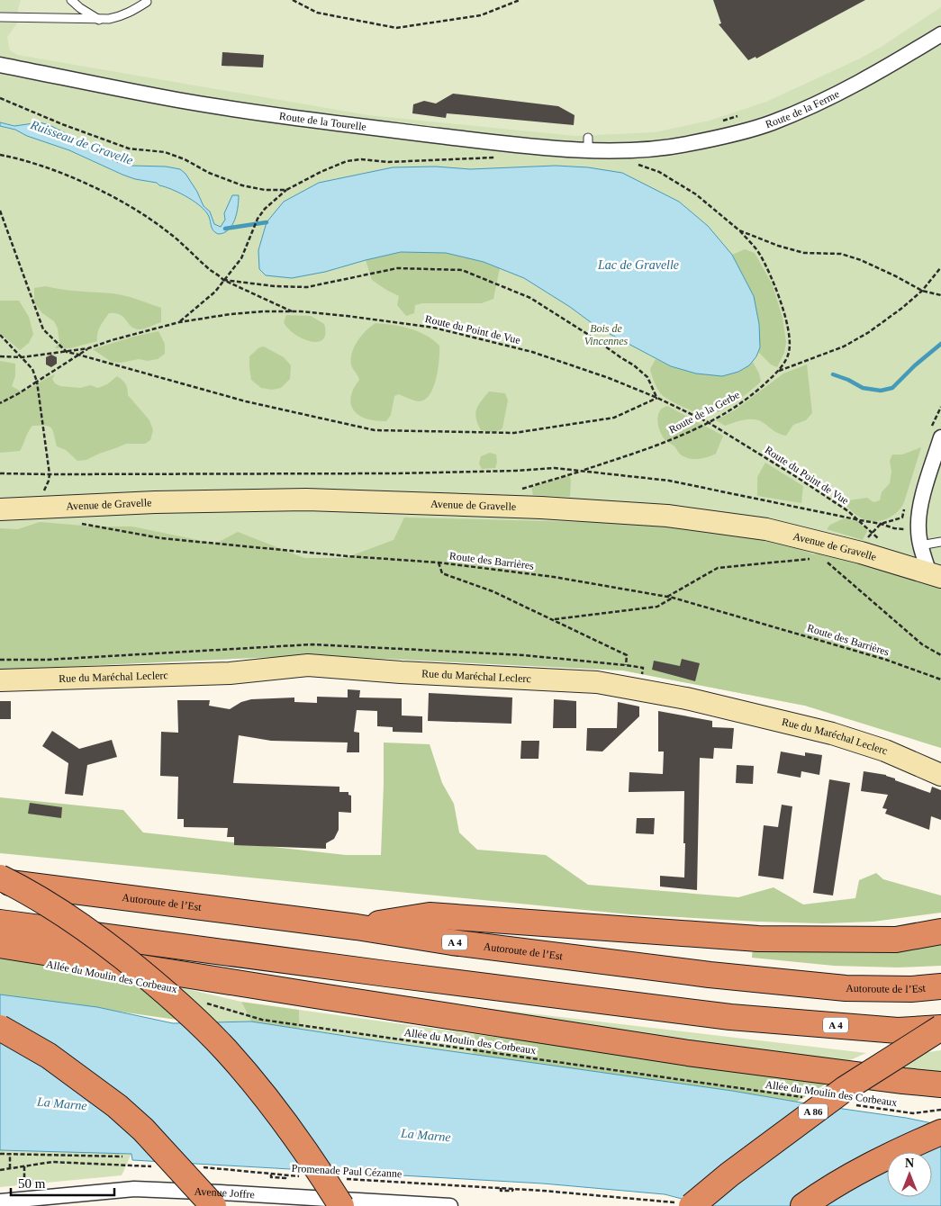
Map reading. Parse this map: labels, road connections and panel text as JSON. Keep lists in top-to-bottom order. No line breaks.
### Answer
{"streets":{"highway":["Autoroute de l’Est","A 4","A 86"],"street":["Route de la Ferme","Route de la Tourelle","Avenue de Gravelle","Rue du Maréchal Leclerc","Avenue Joffre"],"path":["Route du Point de Vue","Route de la Gerbe","Route des Barrières","Allée du Moulin des Corbeaux","Promenade Paul Cézanne"]},"crossings":[["Route de la Ferme","Route de la Tourelle"],["Route du Point de Vue","Route de la Gerbe"],["A 4","A 86"],["A 86","Promenade Paul Cézanne"]],"water":["Ruisseau de Gravelle","Lac de Gravelle","La Marne"],"parks":["Bois de Vincennes"],"scale_bar":"50 m","north":"top"}
